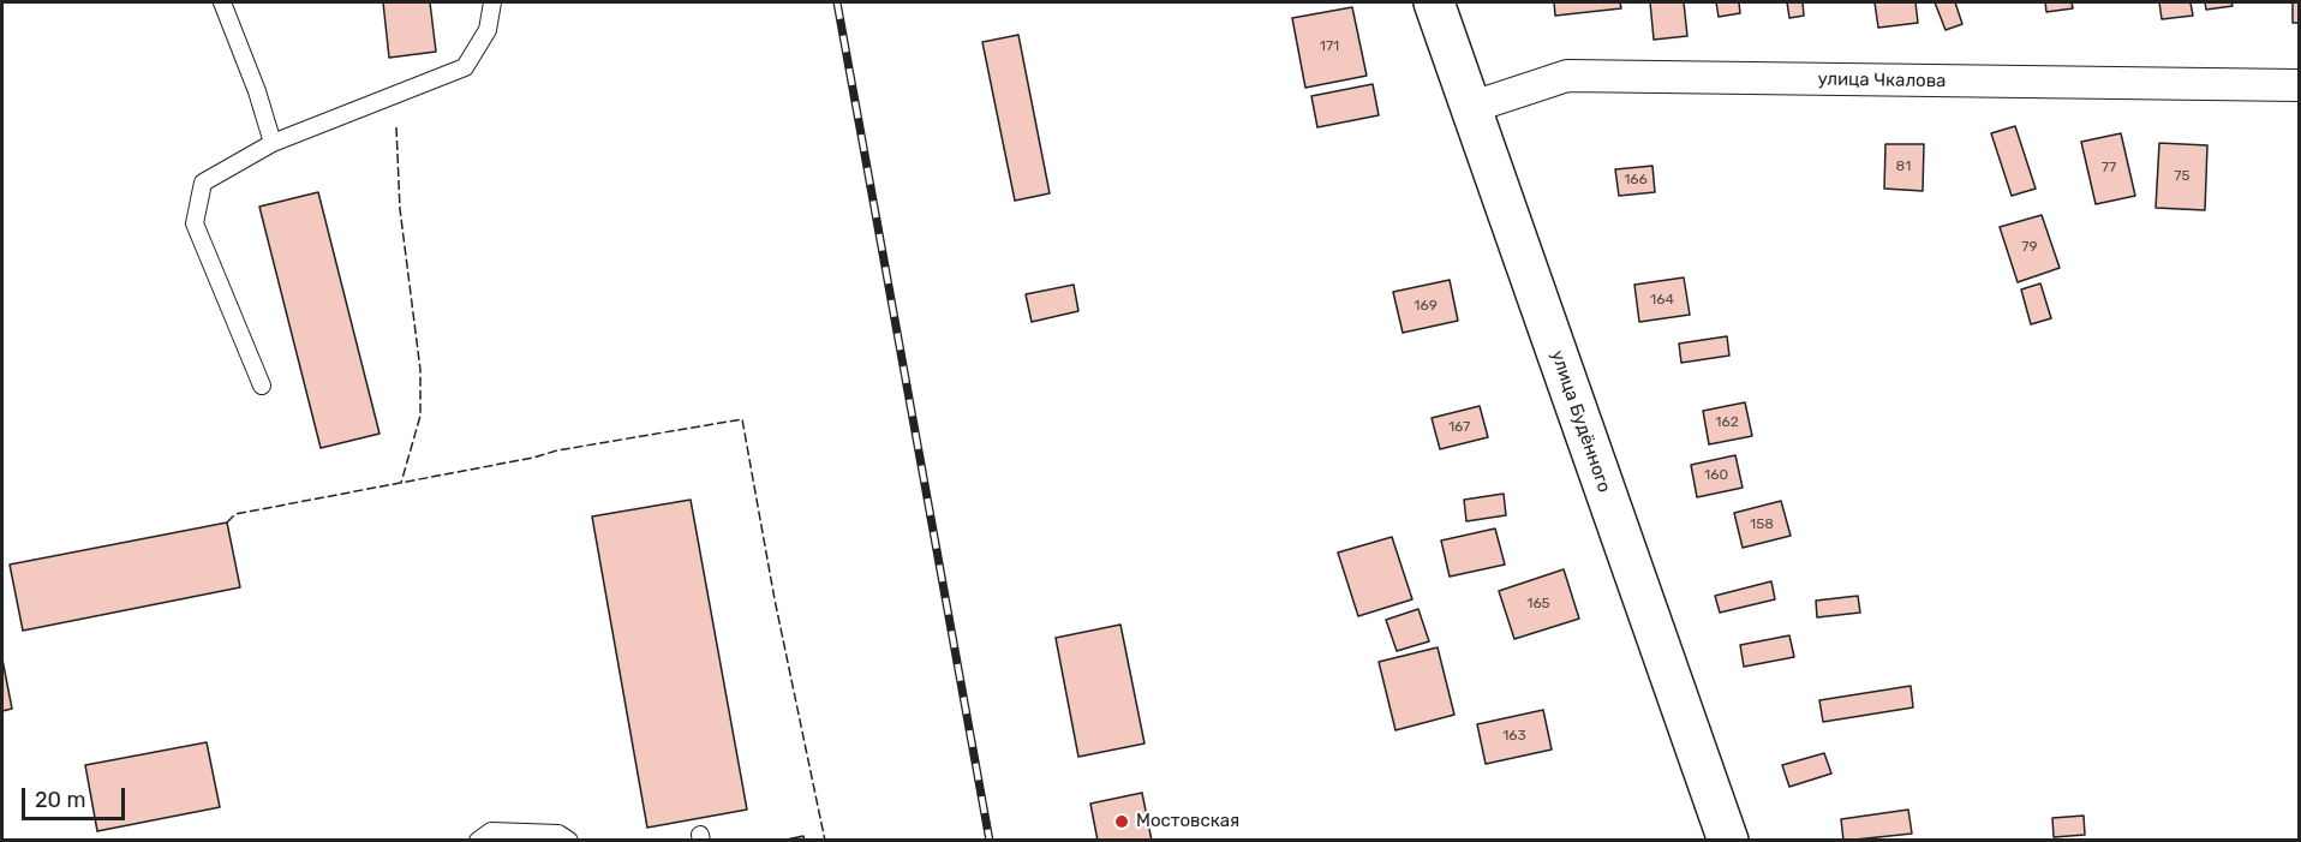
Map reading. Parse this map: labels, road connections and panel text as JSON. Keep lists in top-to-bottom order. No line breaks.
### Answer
{"streets":{"street":["улица Чкалова","улица Будённого"]},"crossings":[["улица Чкалова","улица Будённого"]],"places":["Мостовская"],"house_numbers":["171","81","77","75","166","79","164","169","162","167","160","158","165","163"],"scale_bar":"20 m"}
